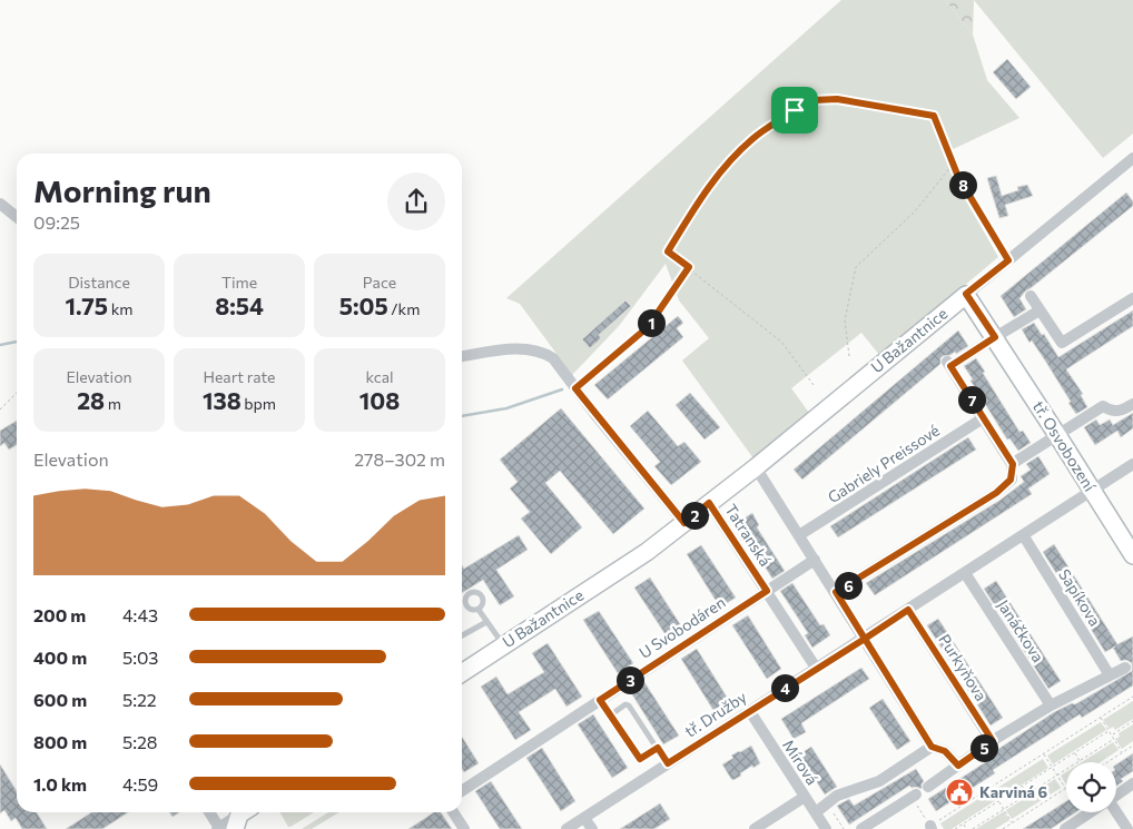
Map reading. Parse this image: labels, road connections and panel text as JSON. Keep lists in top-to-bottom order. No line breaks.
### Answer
{"streets":{"street":["U Bažantnice","tř. Osvobození","Gabriely Preissové","Tatranská","Sapíkova","U Svobodáren","Janáčkova","Purkyňova","tř. Družby","Mírová"]},"crossings":[["U Bažantnice","tř. Osvobození"],["U Bažantnice","Tatranská"],["tř. Osvobození","tř. Družby"],["Tatranská","U Svobodáren"],["Tatranská","tř. Družby"],["Sapíkova","tř. Družby"],["Janáčkova","tř. Družby"],["Purkyňova","tř. Družby"],["tř. Družby","Mírová"]],"places":{"public building":["Karviná 6"]},"page":{"heading":["Morning run","09:25"],"pins":["8","1","7","2","6","3","4","5"],"stats":[["Distance","1.75 km"],["Time","8:54"],["Pace","5:05 /km"],["Elevation","28 m"],["Heart rate","138 bpm"],["kcal","108"]],"chart":["Elevation","278–302 m"],"list":[{"name":"200 m","note":"4:43"},{"name":"400 m","note":"5:03"},{"name":"600 m","note":"5:22"},{"name":"800 m","note":"5:28"},{"name":"1.0 km","note":"4:59"}]}}
